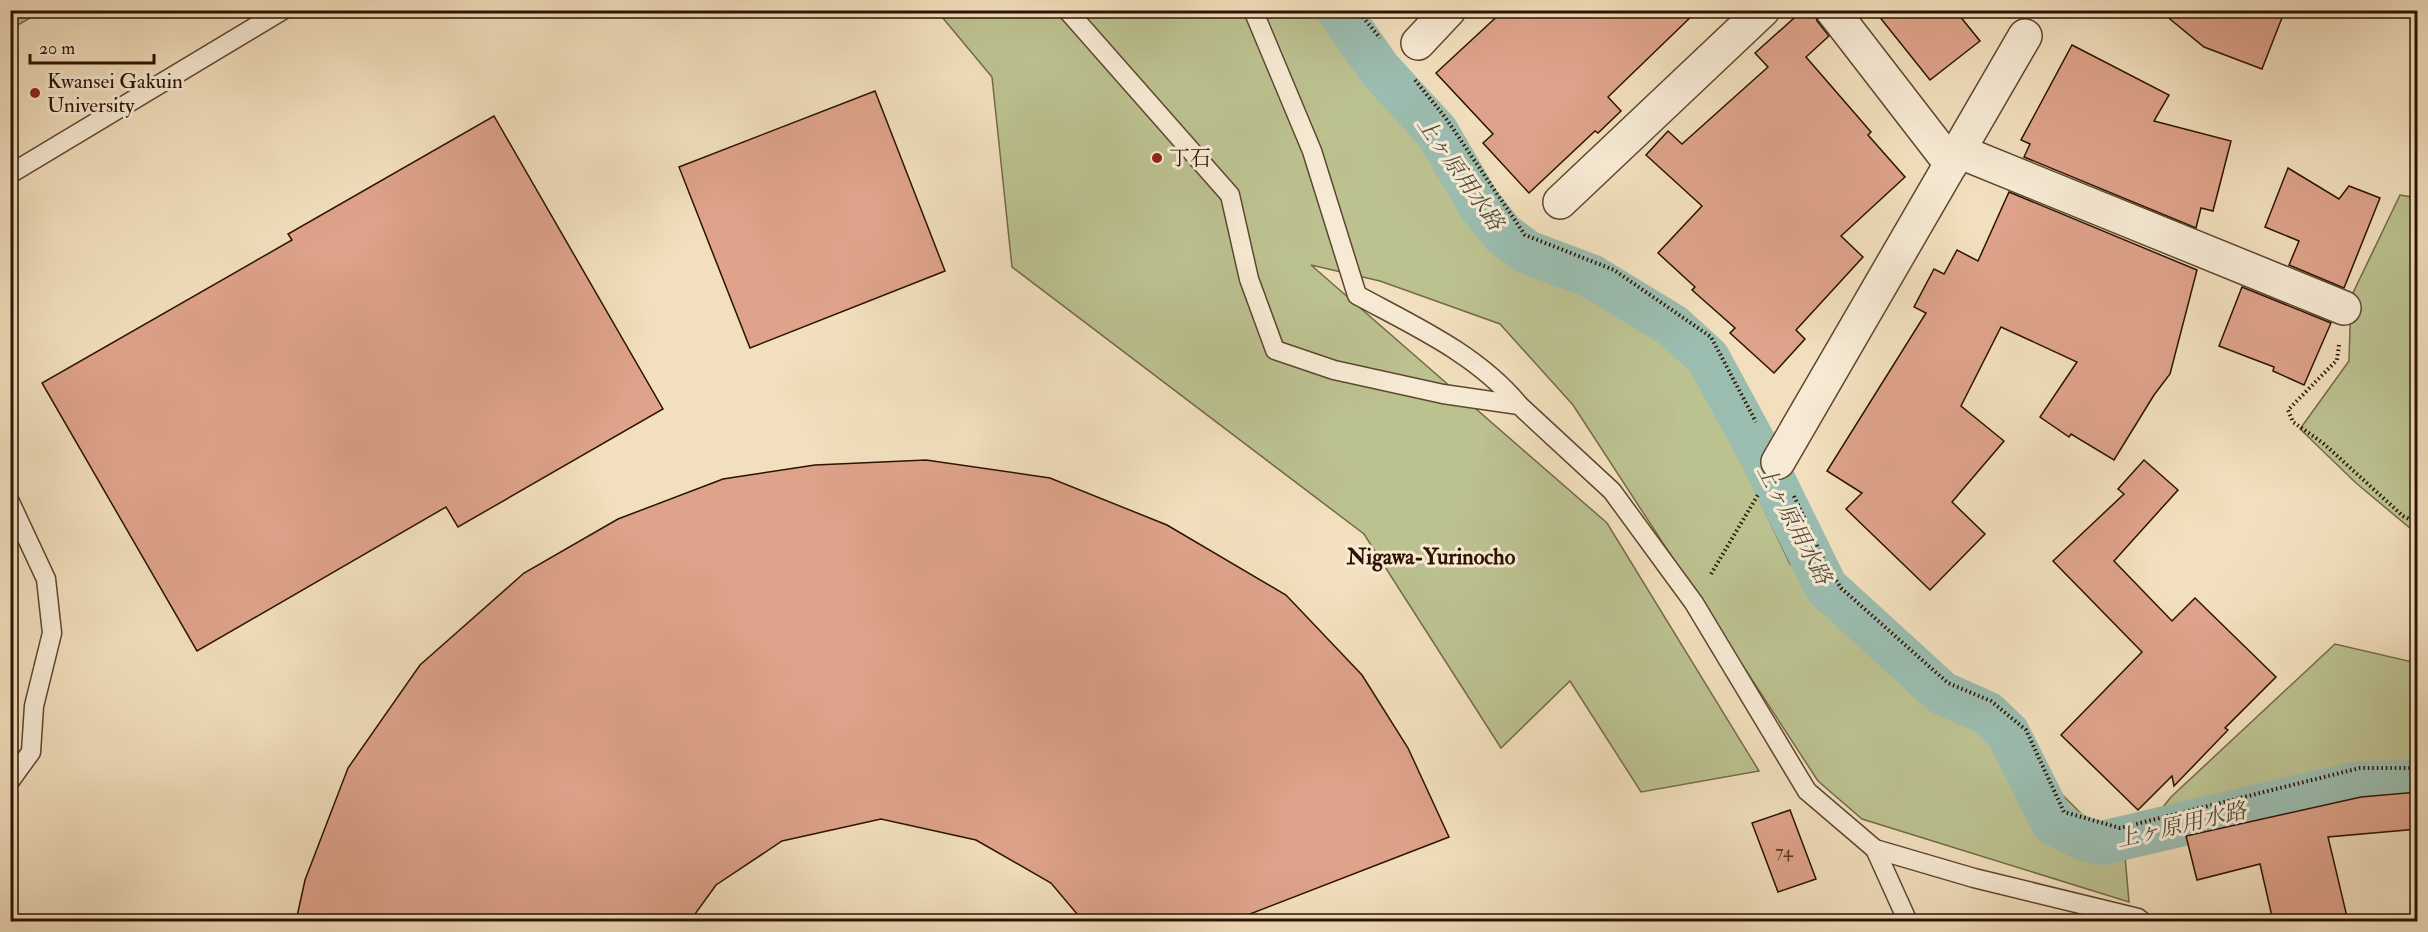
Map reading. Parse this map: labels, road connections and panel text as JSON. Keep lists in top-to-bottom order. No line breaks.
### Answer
{"districts":["Nigawa-Yurinocho"],"water":["上ヶ原用水路"],"places":["Kwansei Gakuin University","丁石"],"house_numbers":["74"],"scale_bar":"20 m"}
